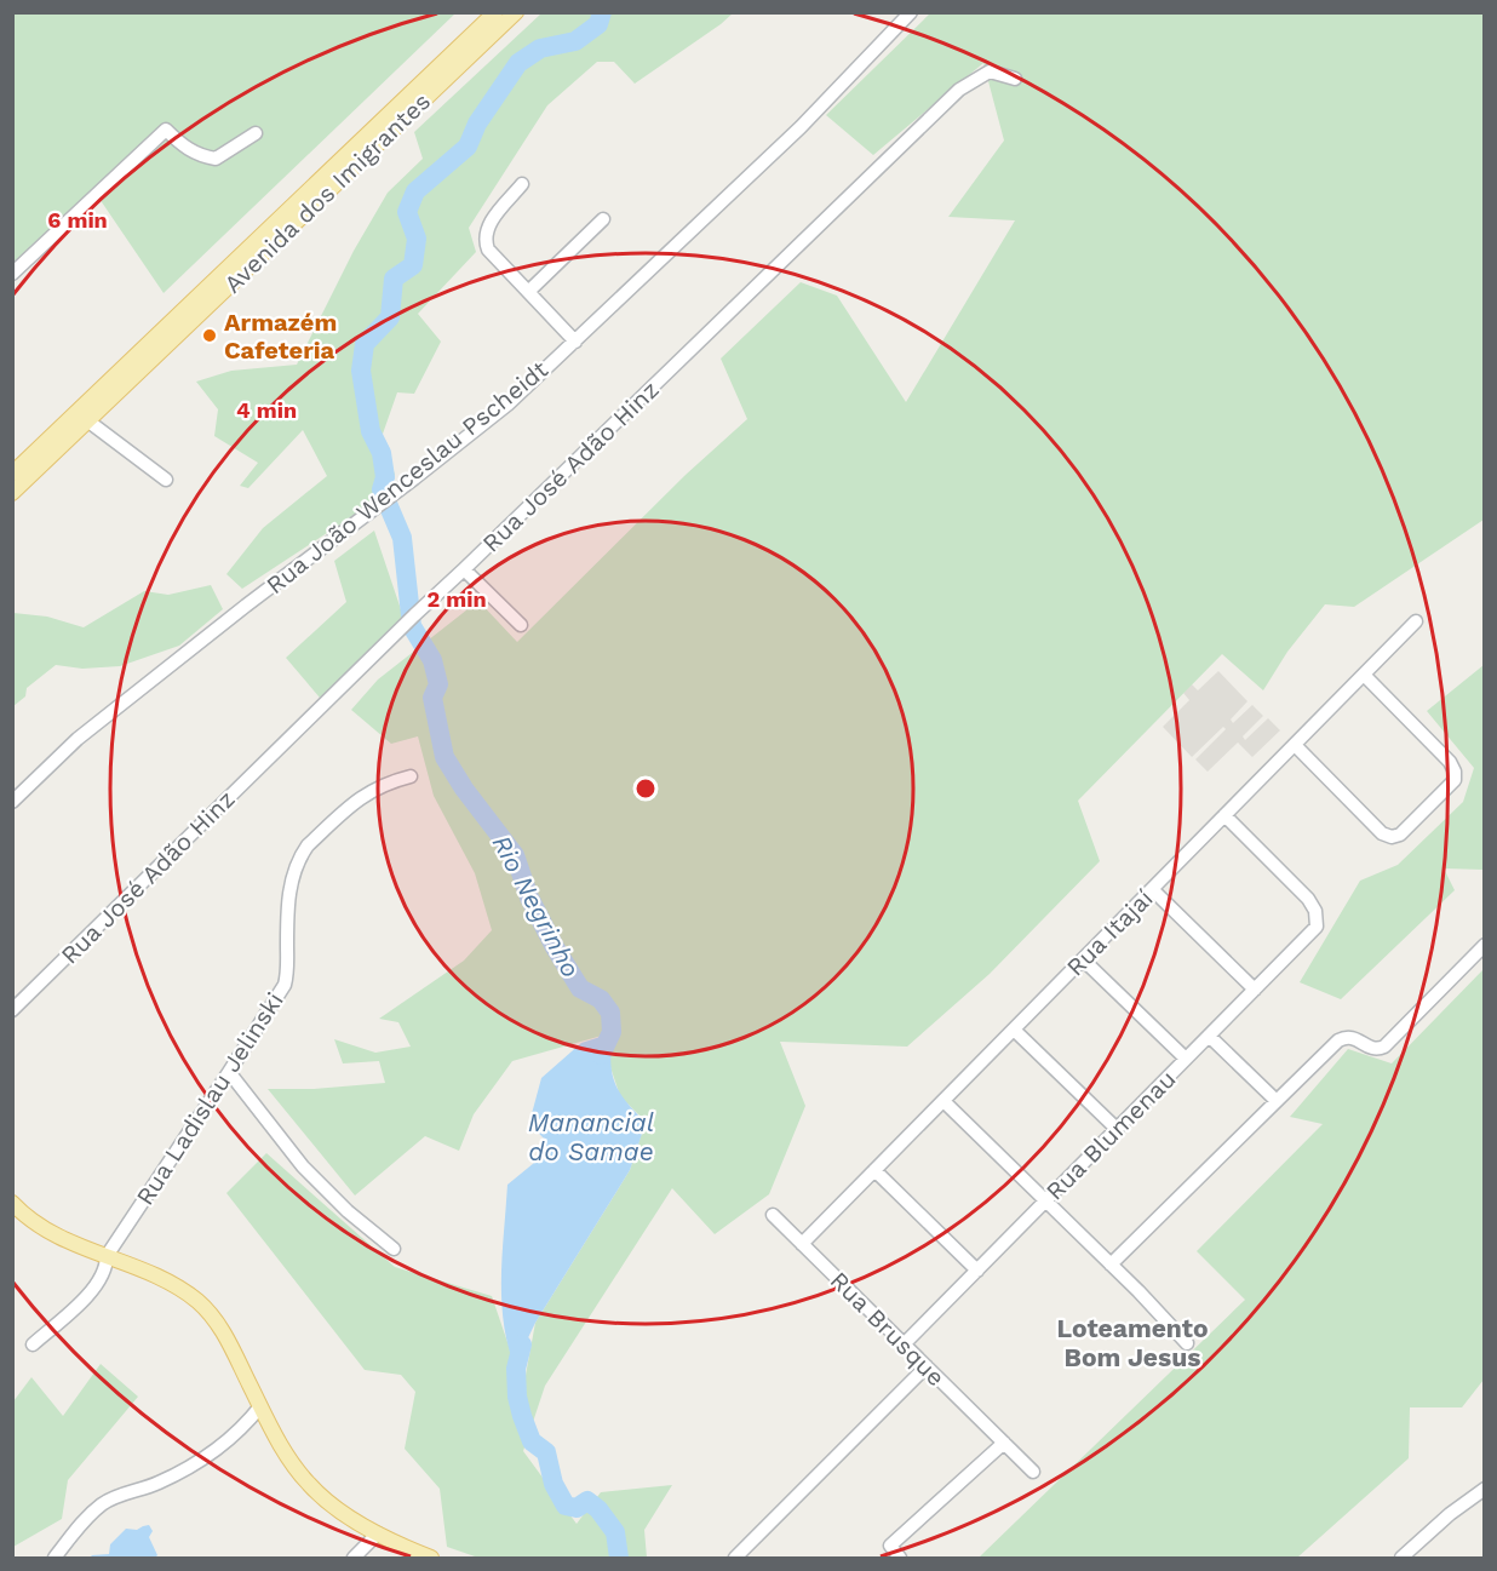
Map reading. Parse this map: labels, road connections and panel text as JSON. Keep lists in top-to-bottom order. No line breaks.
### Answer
{"streets":{"main road":["Avenida dos Imigrantes"],"street":["Rua José Adão Hinz","Rua João Wenceslau Pscheidt","Rua Itajaí","Rua Ladislau Jelinski","Rua Blumenau","Rua Brusque"]},"crossings":[["Rua Itajaí","Rua Blumenau"],["Rua Itajaí","Rua Brusque"],["Rua Blumenau","Rua Brusque"]],"districts":["Loteamento Bom Jesus"],"water":["Rio Negrinho","Manancial do Samae"],"places":["Armazém Cafeteria"],"rings":["6 min","4 min","2 min"]}
